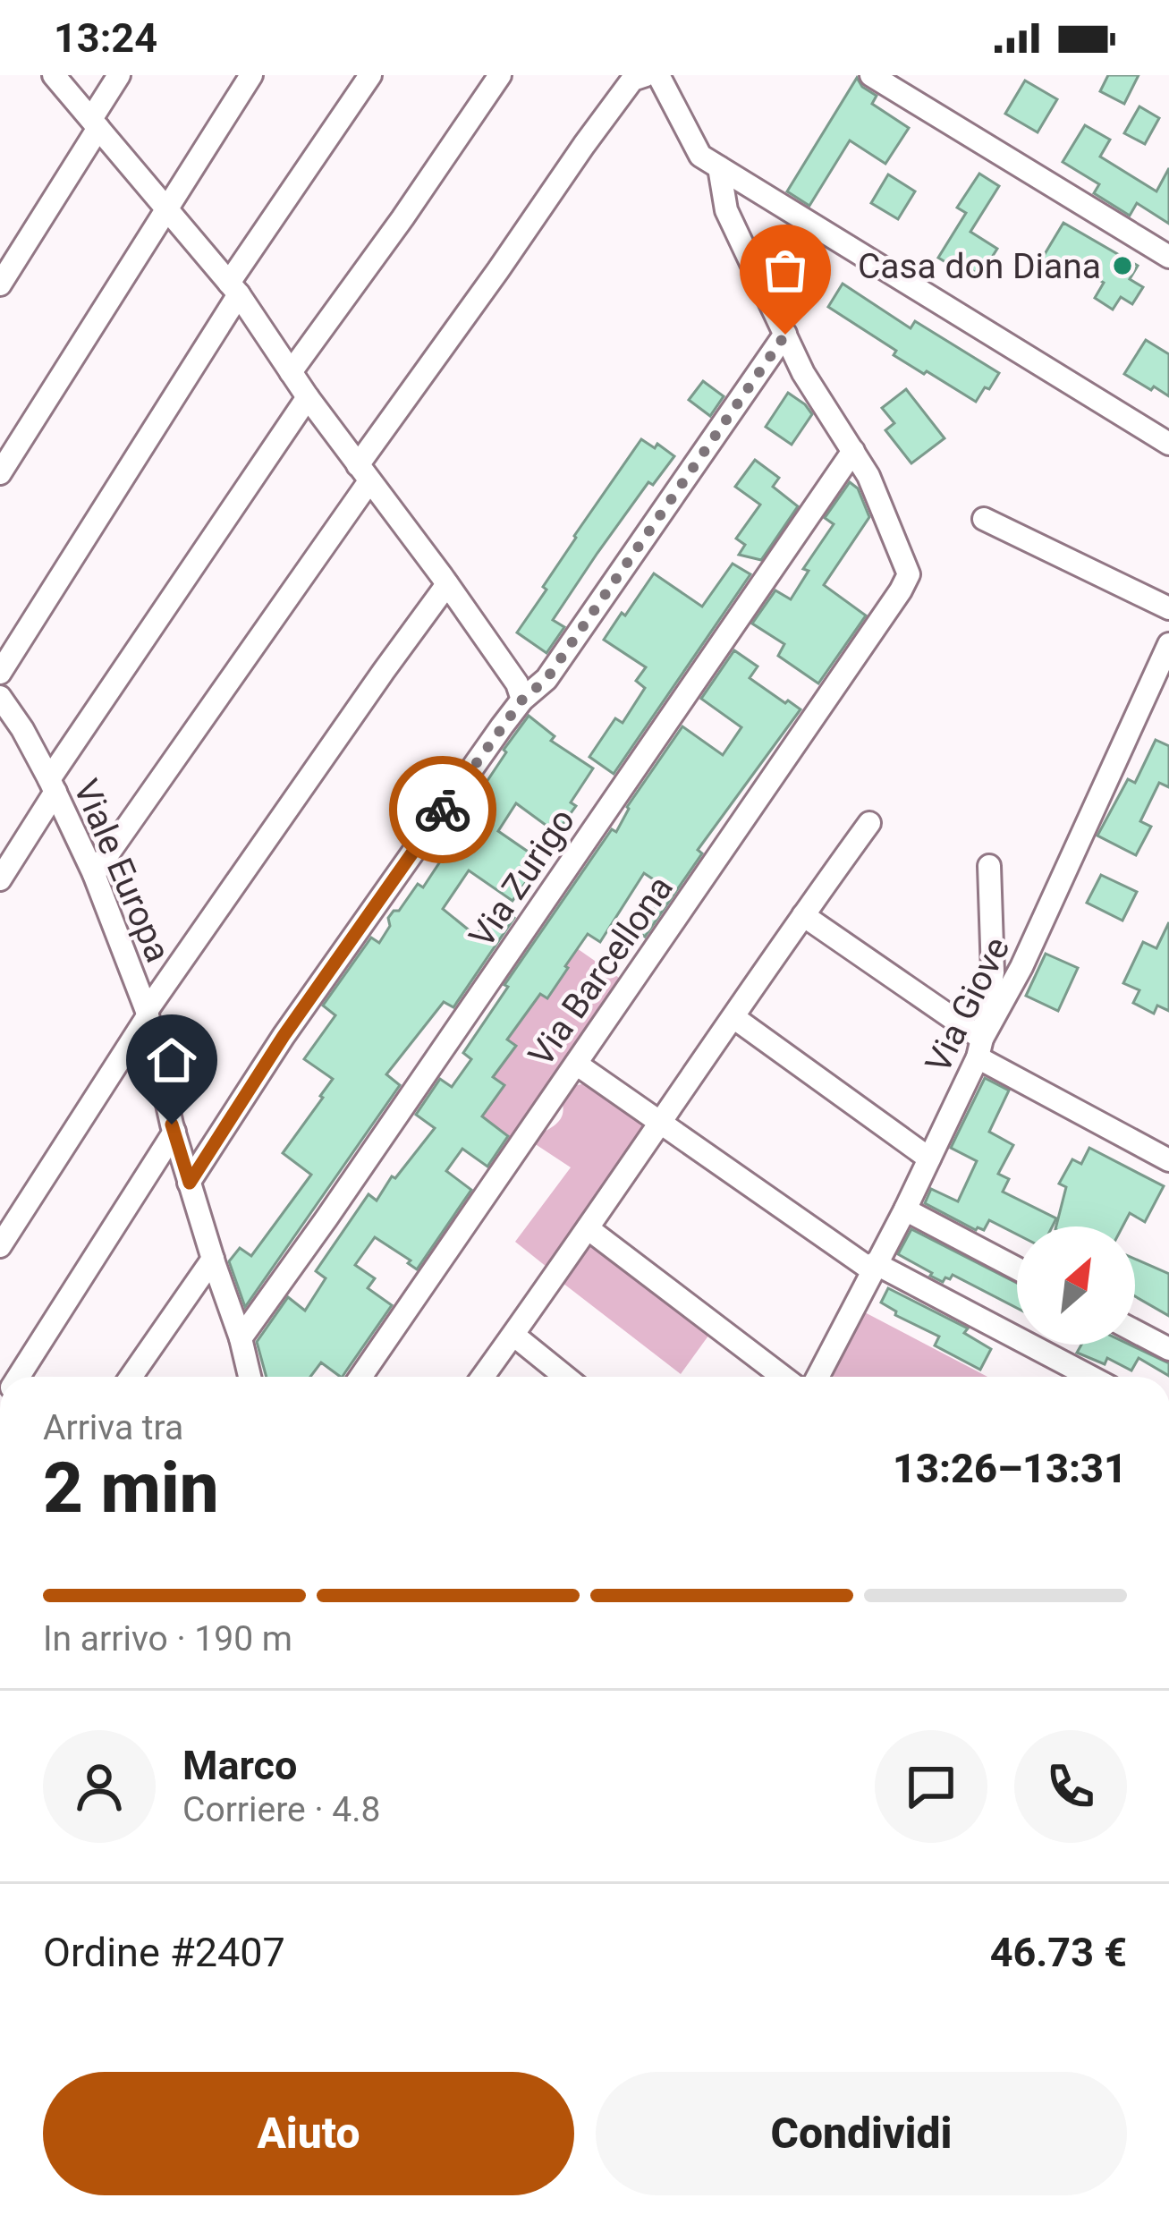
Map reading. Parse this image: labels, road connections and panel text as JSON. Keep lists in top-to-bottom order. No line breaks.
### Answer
{"streets":{"street":["Viale Europa","Via Zurigo","Via Barcellona","Via Giove"]},"crossings":[["Viale Europa","Via Zurigo"],["Via Zurigo","Via Barcellona"]],"places":["Casa don Diana"],"north":"top right","page":{"status":"13:24","heading":["2 min","Arriva tra","13:26–13:31"],"panel":["Marco","Corriere · 4.8","Ordine #2407","46.73 €"],"bar":"In arrivo · 190 m","buttons":["Aiuto","Condividi"]}}
